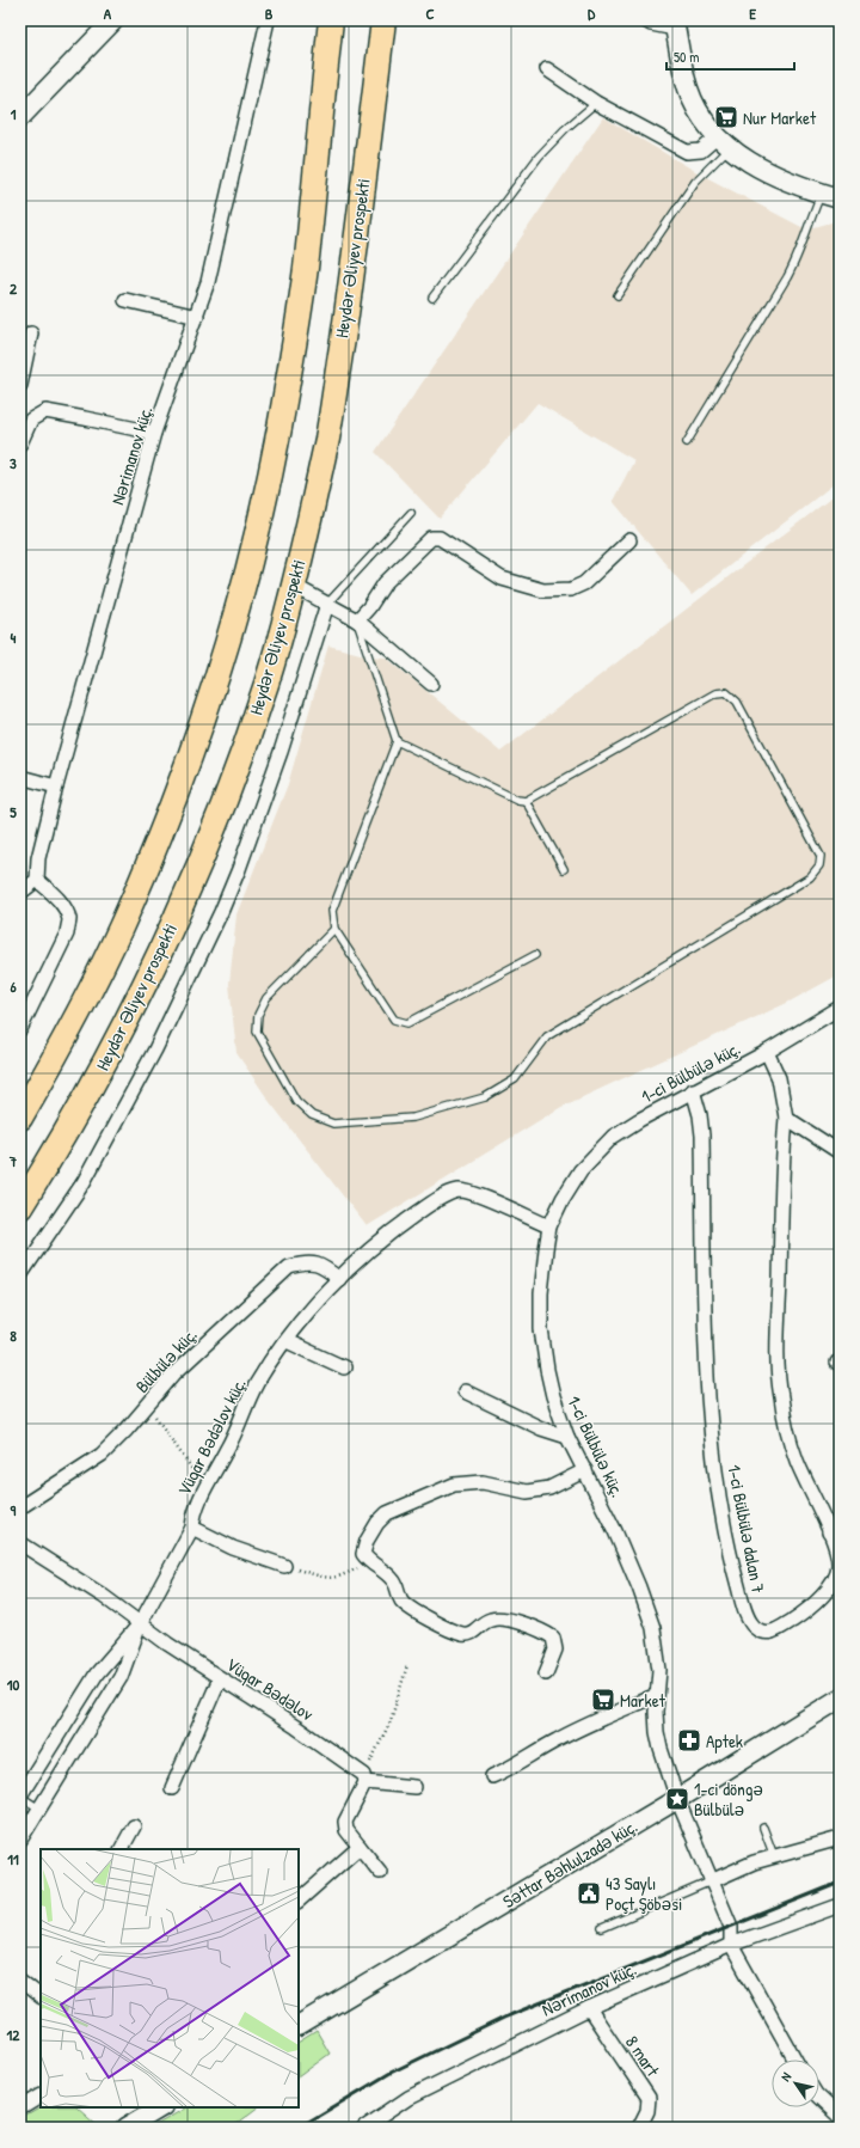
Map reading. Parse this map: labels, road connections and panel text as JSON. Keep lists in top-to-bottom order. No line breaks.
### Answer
{"streets":{"highway":["Heydər Əliyev prospekti"],"main road":["Səttar Bəhlulzadə küç."],"street":["Nərimanov küç.","1-ci Bülbülə küç.","Bülbülə küç.","Vüqar Bədəlov küç.","1-ci Bülbülə dalan 7","Vüqar Bədəlov","8 mart"]},"crossings":[["Nərimanov küç.","1-ci Bülbülə küç."],["Nərimanov küç.","8 mart"],["1-ci Bülbülə küç.","Vüqar Bədəlov küç."],["1-ci Bülbülə küç.","1-ci Bülbülə dalan 7"],["1-ci Bülbülə küç.","Səttar Bəhlulzadə küç."],["Bülbülə küç.","Vüqar Bədəlov küç."],["Vüqar Bədəlov küç.","Vüqar Bədəlov"]],"places":{"supermarket":["Nur Market","Market"],"pharmacy":["Aptek"],"place":["1-ci döngə Bülbülə"],"public building":["43 Saylı Poçt Şöbəsi"]},"scale_bar":"50 m","north":"top left","grid":{"columns":["A","B","C","D","E"],"rows":["1","2","3","4","5","6","7","8","9","10","11","12"]}}
